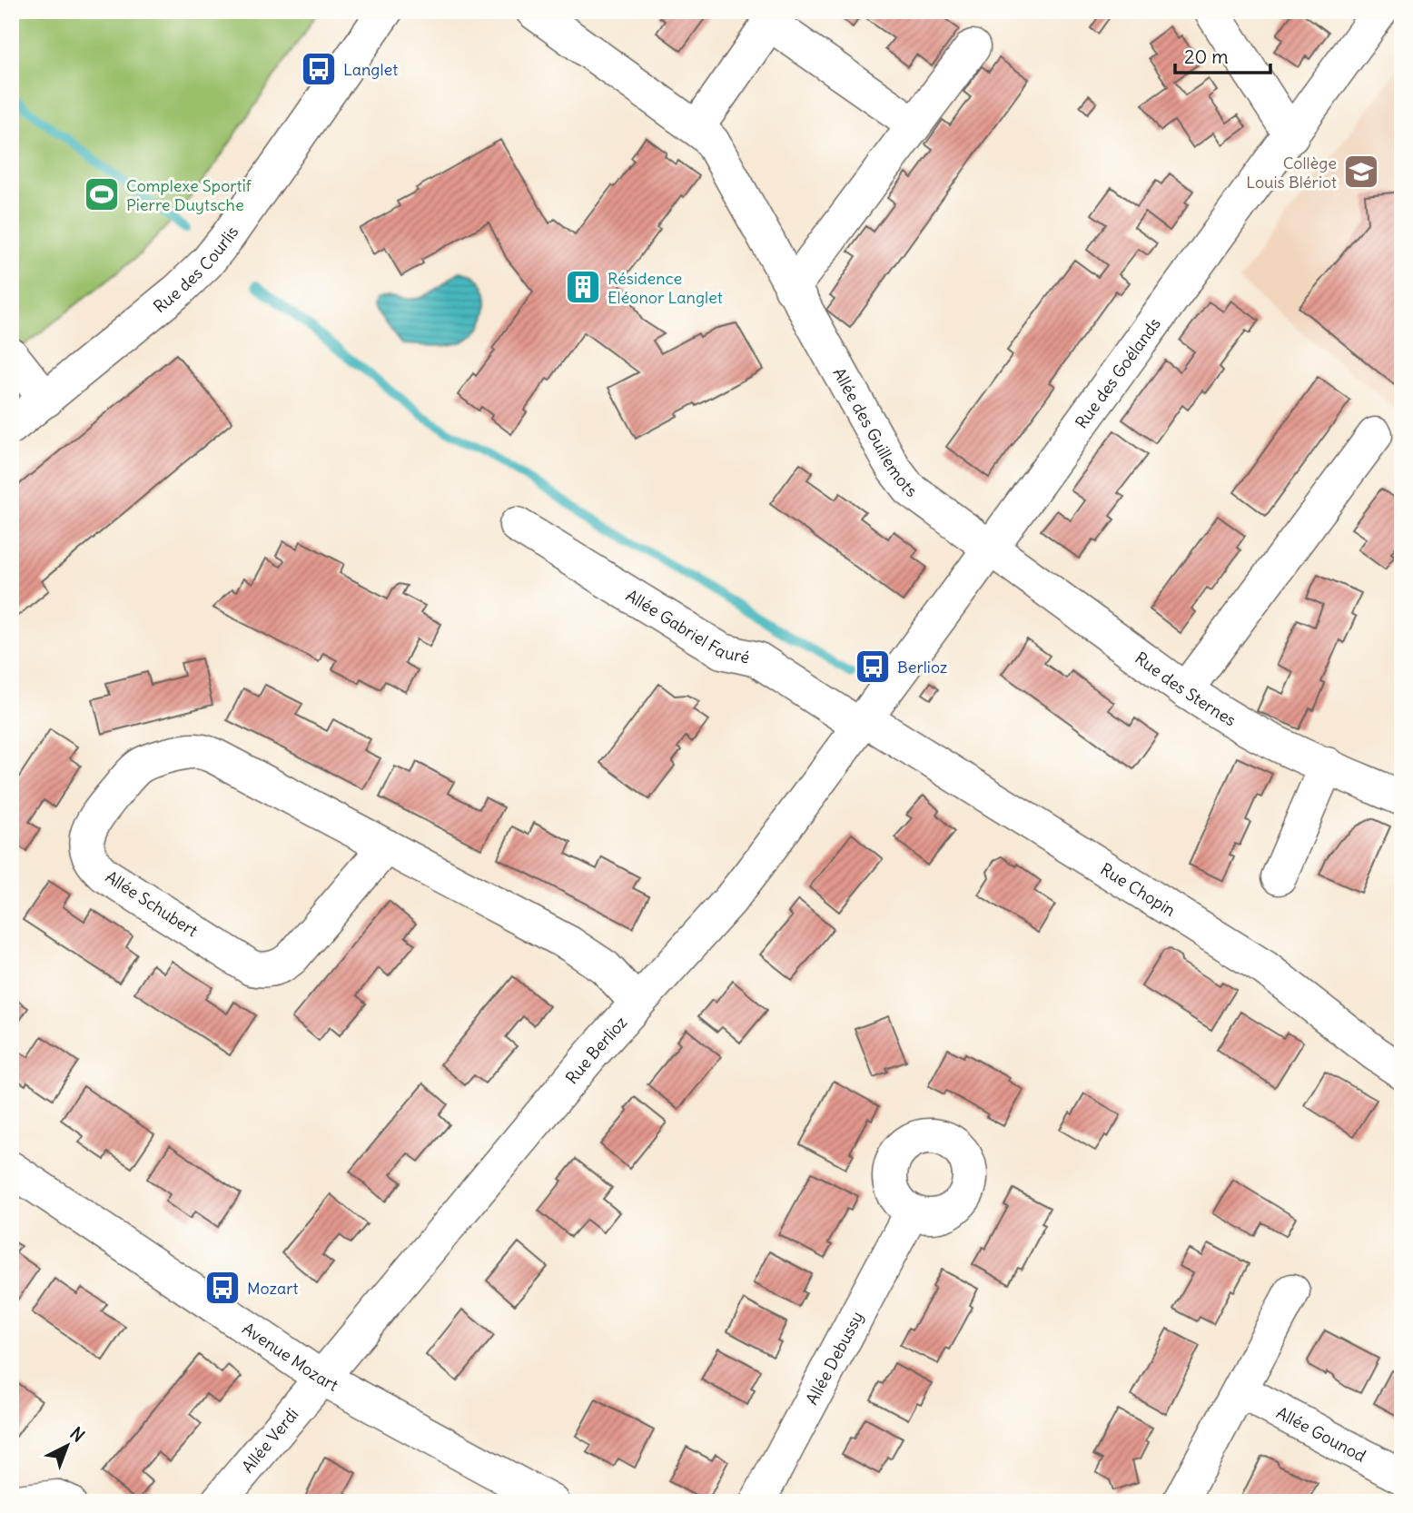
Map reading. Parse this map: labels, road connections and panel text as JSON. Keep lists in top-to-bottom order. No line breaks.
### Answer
{"streets":{"street":["Rue des Courlis","Rue des Goélands","Allée des Guillemots","Allée Gabriel Fauré","Rue des Sternes","Rue Chopin","Allée Schubert","Rue Berlioz","Avenue Mozart","Allée Debussy","Allée Gounod","Allée Verdi"]},"crossings":[["Rue des Goélands","Allée des Guillemots"],["Rue des Goélands","Allée Gabriel Fauré"],["Rue des Goélands","Rue des Sternes"],["Rue des Goélands","Rue Chopin"],["Rue des Goélands","Rue Berlioz"],["Allée des Guillemots","Rue des Sternes"],["Allée Gabriel Fauré","Rue Chopin"],["Allée Gabriel Fauré","Rue Berlioz"],["Rue Chopin","Rue Berlioz"],["Allée Schubert","Rue Berlioz"],["Rue Berlioz","Avenue Mozart"],["Rue Berlioz","Allée Verdi"],["Avenue Mozart","Allée Verdi"]],"places":{"bus stop":["Langlet","Berlioz","Mozart"],"school or university":["Collège Louis Blériot"],"sports":["Complexe Sportif Pierre Duytsche"],"building":["Résidence Eléonor Langlet"]},"scale_bar":"20 m","north":"top right"}
